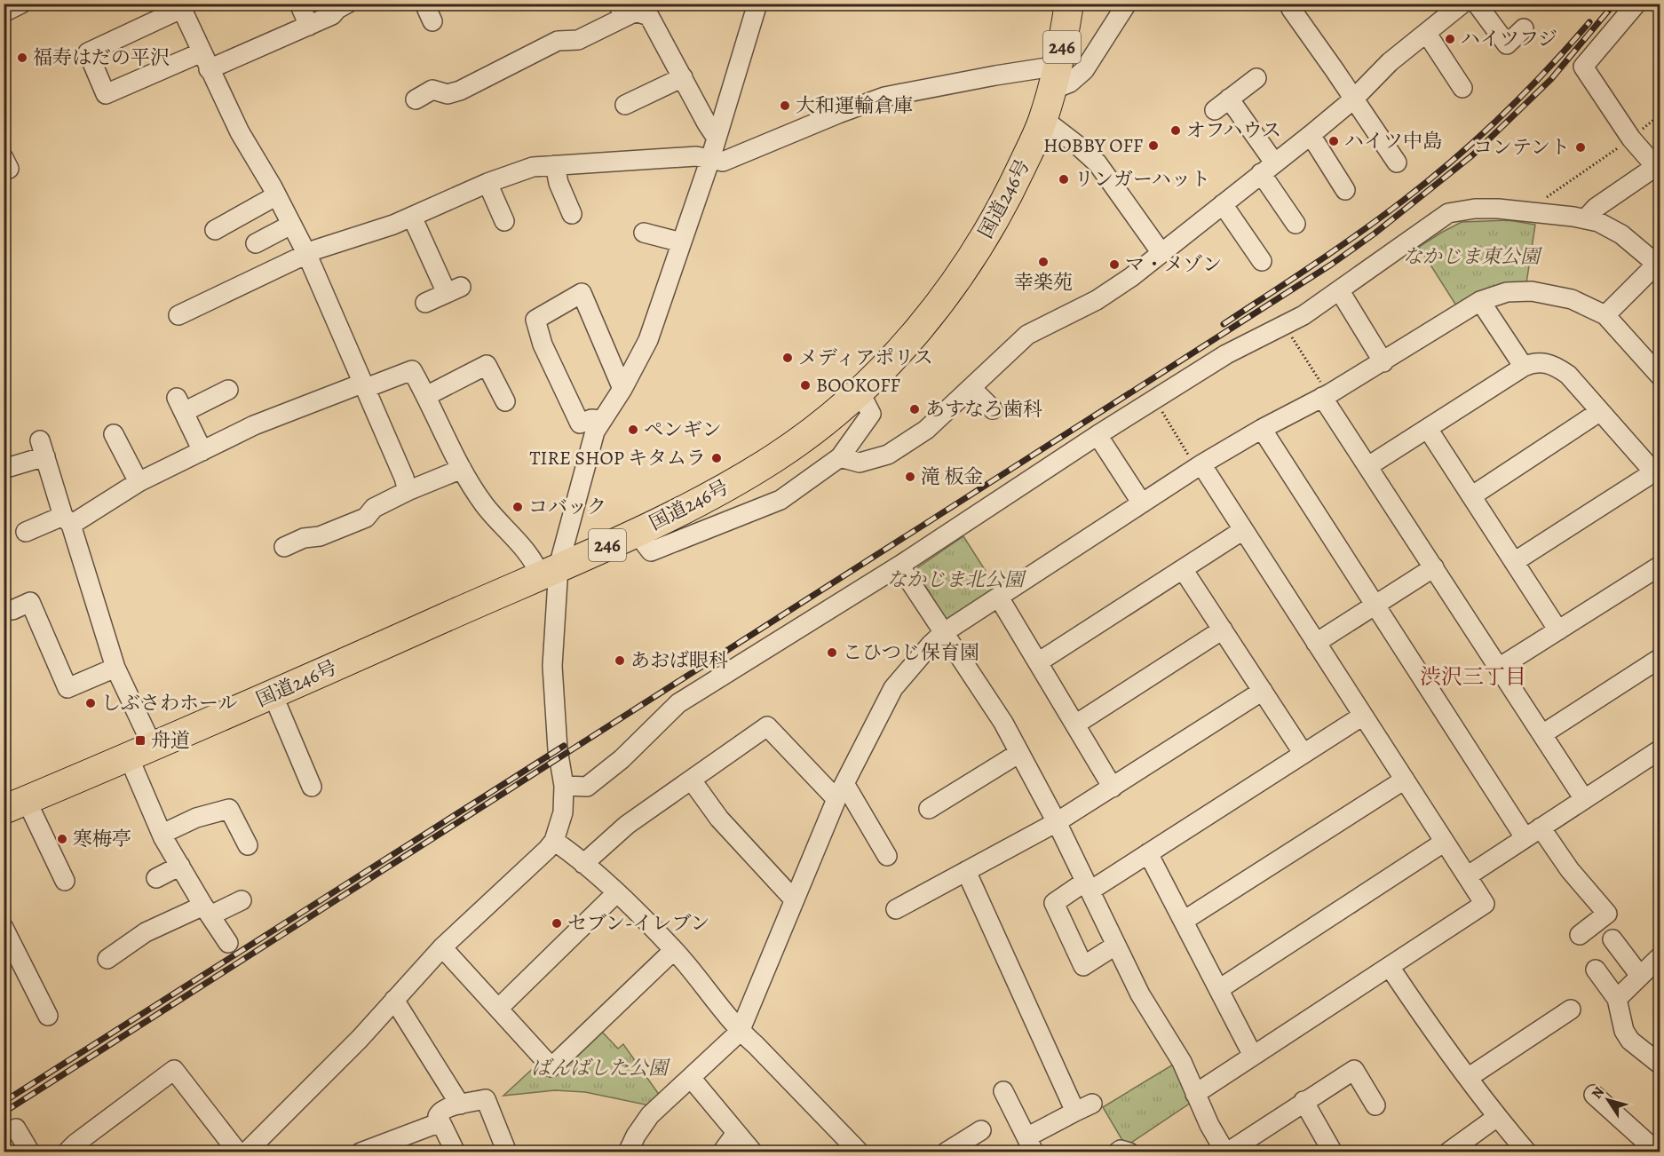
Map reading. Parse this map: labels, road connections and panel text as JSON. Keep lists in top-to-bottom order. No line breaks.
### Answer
{"streets":{"highway":["246","国道246号"]},"districts":["渋沢三丁目"],"parks":["なかじま東公園","なかじま北公園","ばんばした公園"],"places":{"other":["ハイツフジ","福寿はだの平沢","大和運輸倉庫","オフハウス","ハイツ中島","HOBBY OFF","コンテント","リンガーハット","幸楽苑","マ・メゾン","メディアポリス","BOOKOFF","あすなろ歯科","ペンギン","TIRE SHOP キタムラ","滝 板金","コバック","こひつじ保育園","あおば眼科","しぶさわホール","寒梅亭","セブン-イレブン"],"transit":["舟道"]},"north":"top left"}
